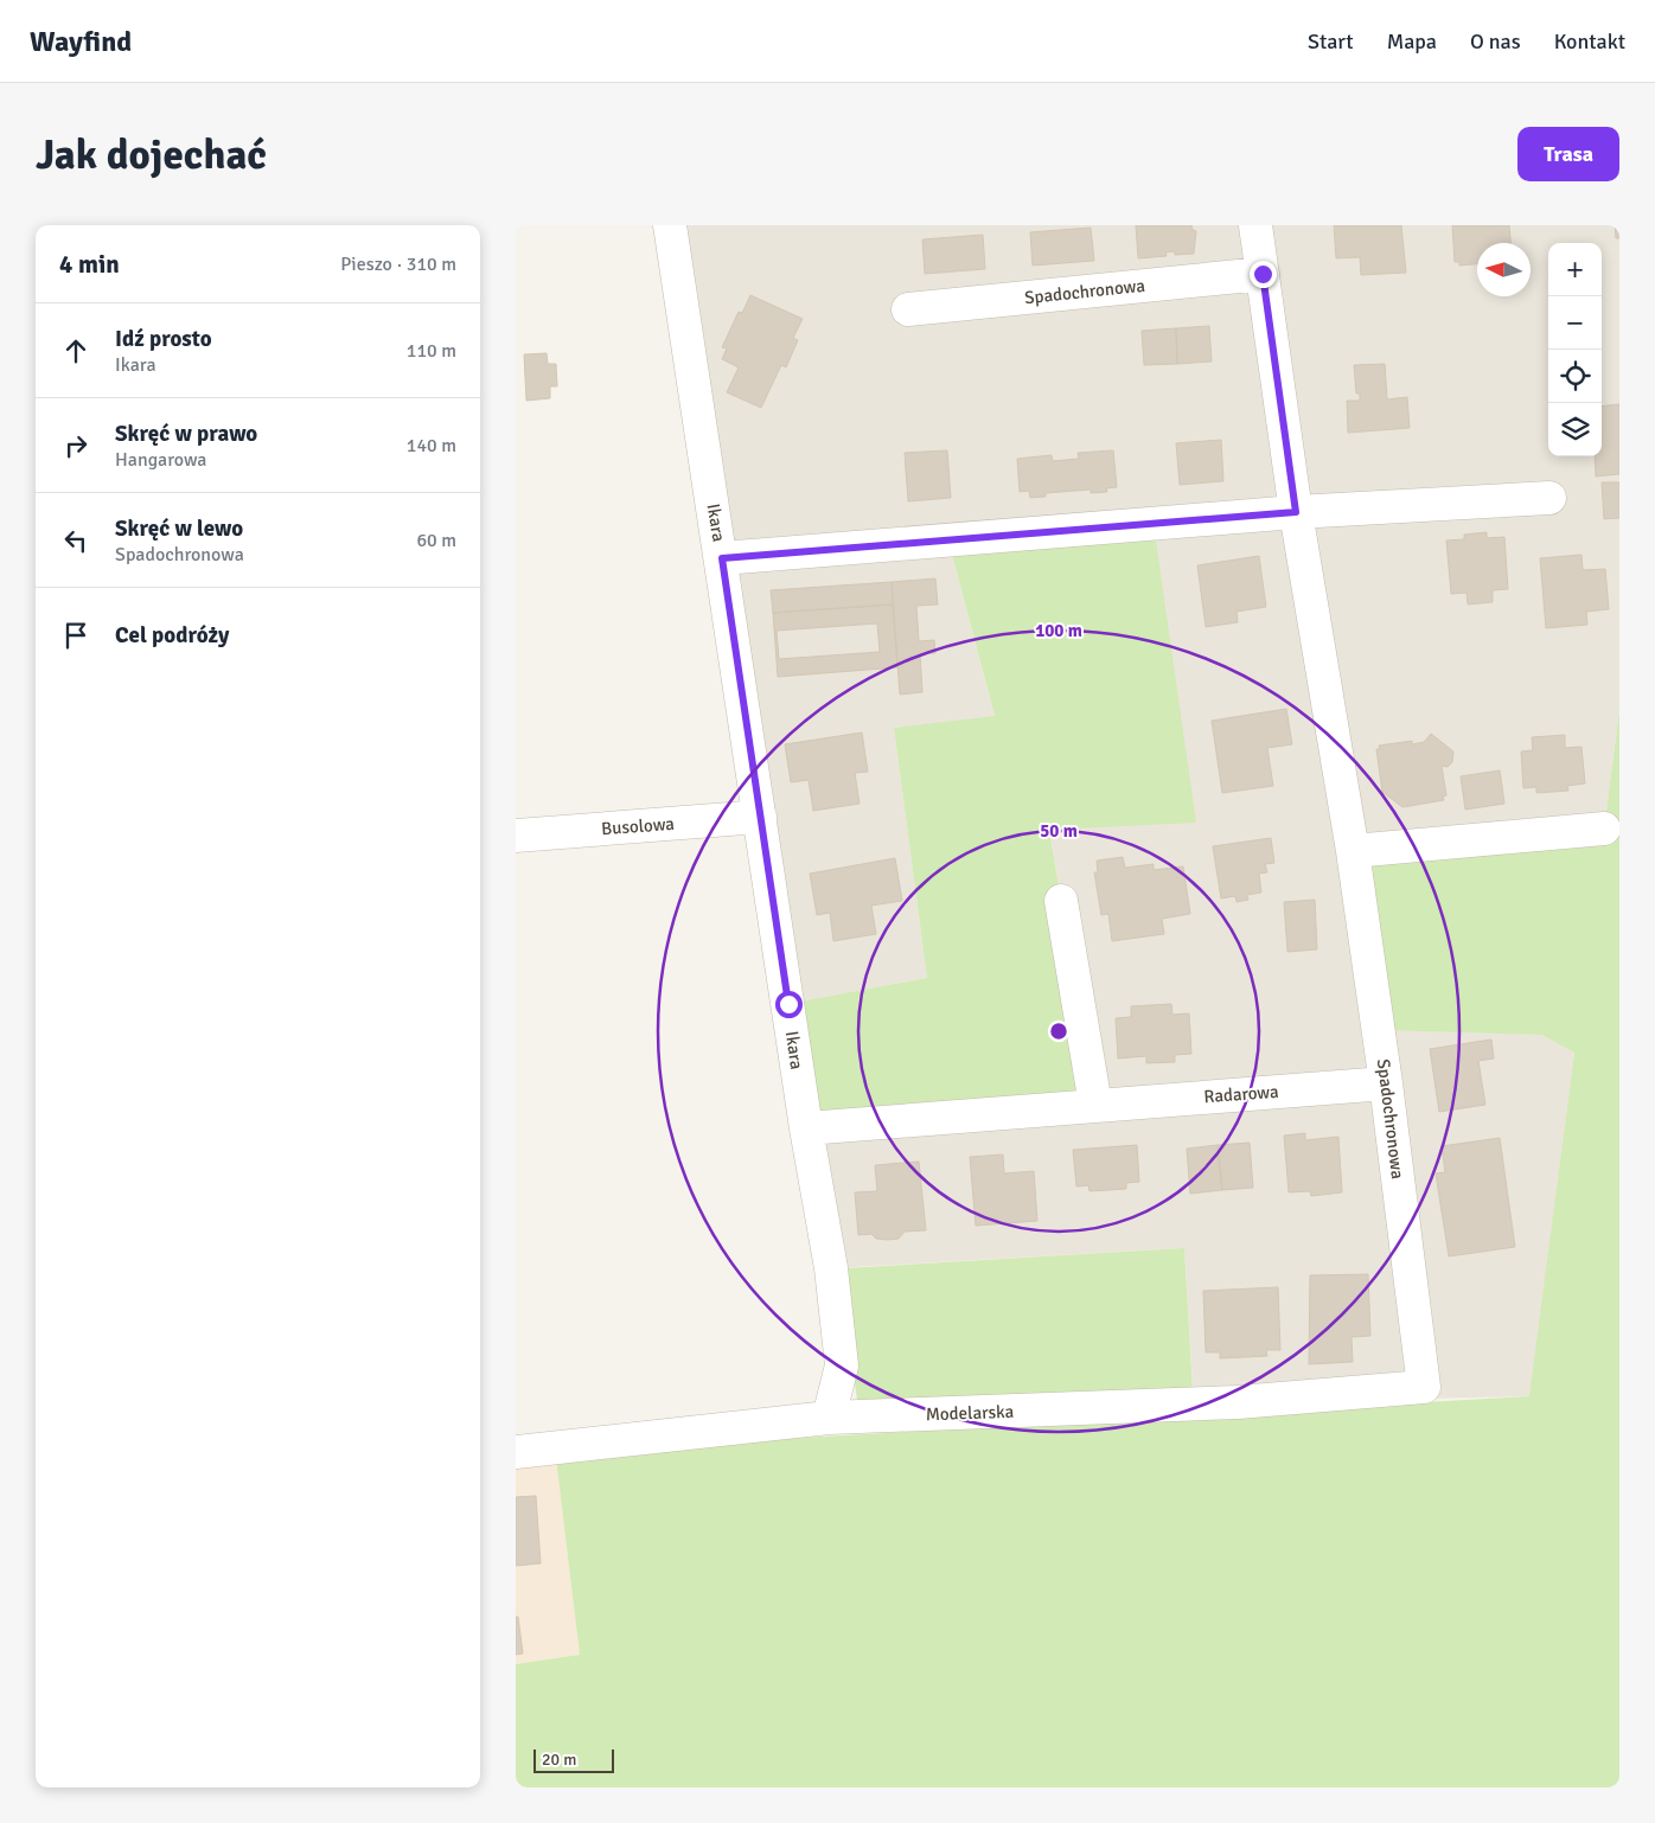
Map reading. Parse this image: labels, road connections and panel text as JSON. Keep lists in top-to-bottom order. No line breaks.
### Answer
{"streets":{"street":["Spadochronowa","Ikara","Busolowa","Radarowa","Modelarska"]},"crossings":[["Spadochronowa","Radarowa"],["Spadochronowa","Modelarska"],["Ikara","Busolowa"],["Ikara","Radarowa"],["Ikara","Modelarska"]],"scale_bar":"20 m","north":"left","page":{"header":"Wayfind","nav":["Start","Mapa","O nas","Kontakt"],"buttons":"Trasa","title":"Jak dojechać","heading":["4 min","Pieszo · 310 m"],"map_buttons":["+","−"],"list":[["Idź prosto","Ikara","110 m"],["Skręć w prawo","Hangarowa","140 m"],["Skręć w lewo","Spadochronowa","60 m"],"Cel podróży"],"scale":"20 m"},"rings":["100 m","50 m"]}
